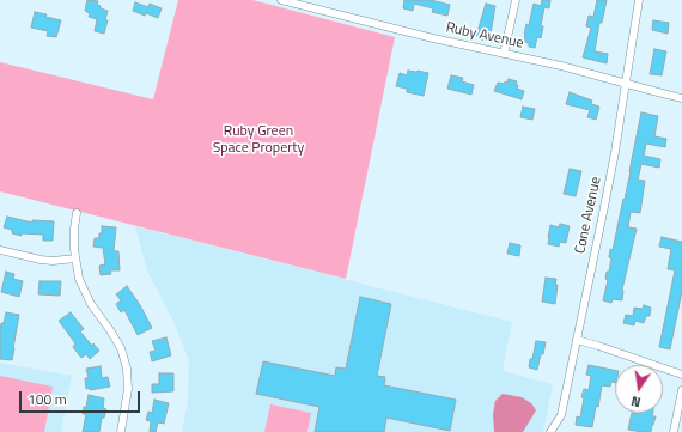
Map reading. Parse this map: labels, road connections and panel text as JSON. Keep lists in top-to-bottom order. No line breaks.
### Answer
{"streets":{"street":["Ruby Avenue","Cone Avenue"]},"crossings":[["Ruby Avenue","Cone Avenue"]],"parks":["Ruby Green Space Property"],"scale_bar":"100 m","north":"bottom"}
